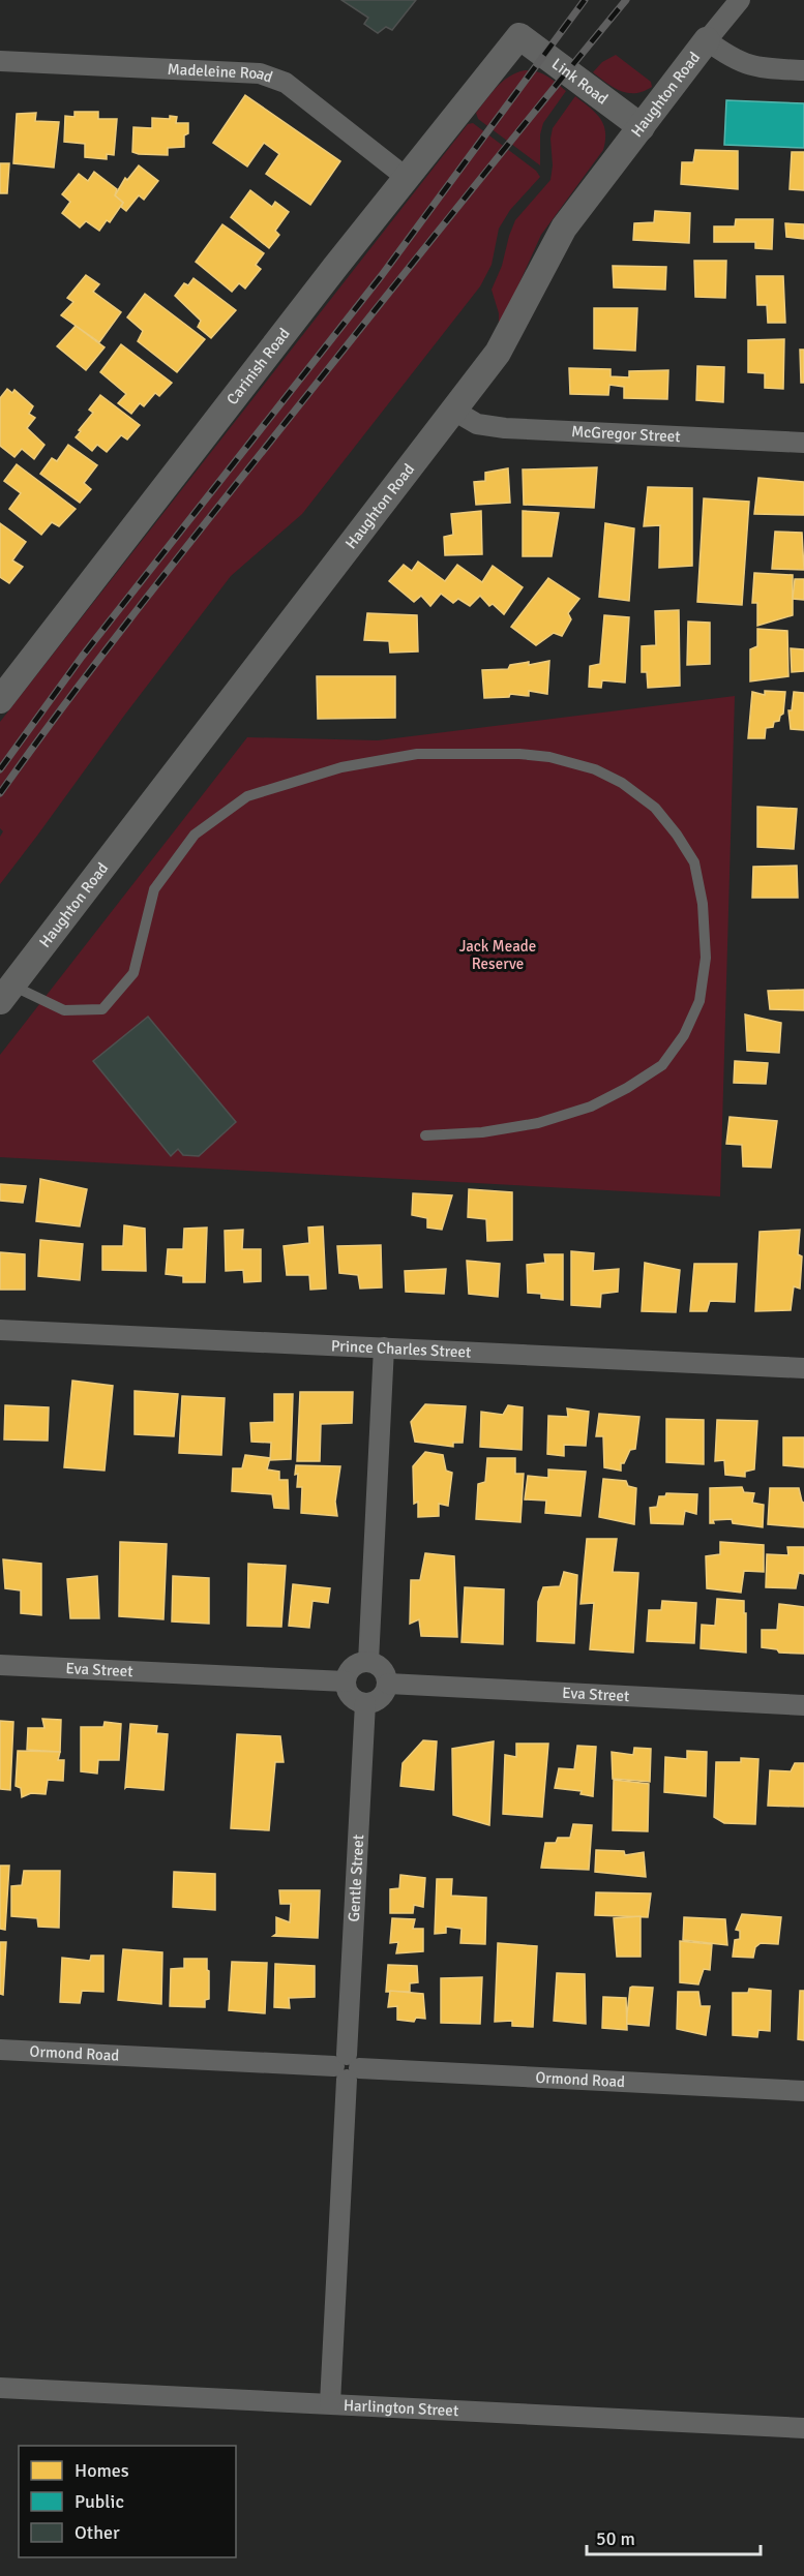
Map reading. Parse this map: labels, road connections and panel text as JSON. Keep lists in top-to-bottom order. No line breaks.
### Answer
{"streets":{"street":["Madeleine Road","Link Road","Haughton Road","Carinish Road","McGregor Street","Prince Charles Street","Eva Street","Gentle Street","Ormond Road","Harlington Street"]},"crossings":[["Madeleine Road","Carinish Road"],["Link Road","Haughton Road"],["Link Road","Carinish Road"],["Haughton Road","McGregor Street"],["Eva Street","Gentle Street"],["Gentle Street","Ormond Road"],["Gentle Street","Harlington Street"]],"parks":["Jack Meade Reserve"],"legend":["Homes","Public","Other"],"scale_bar":"50 m"}
